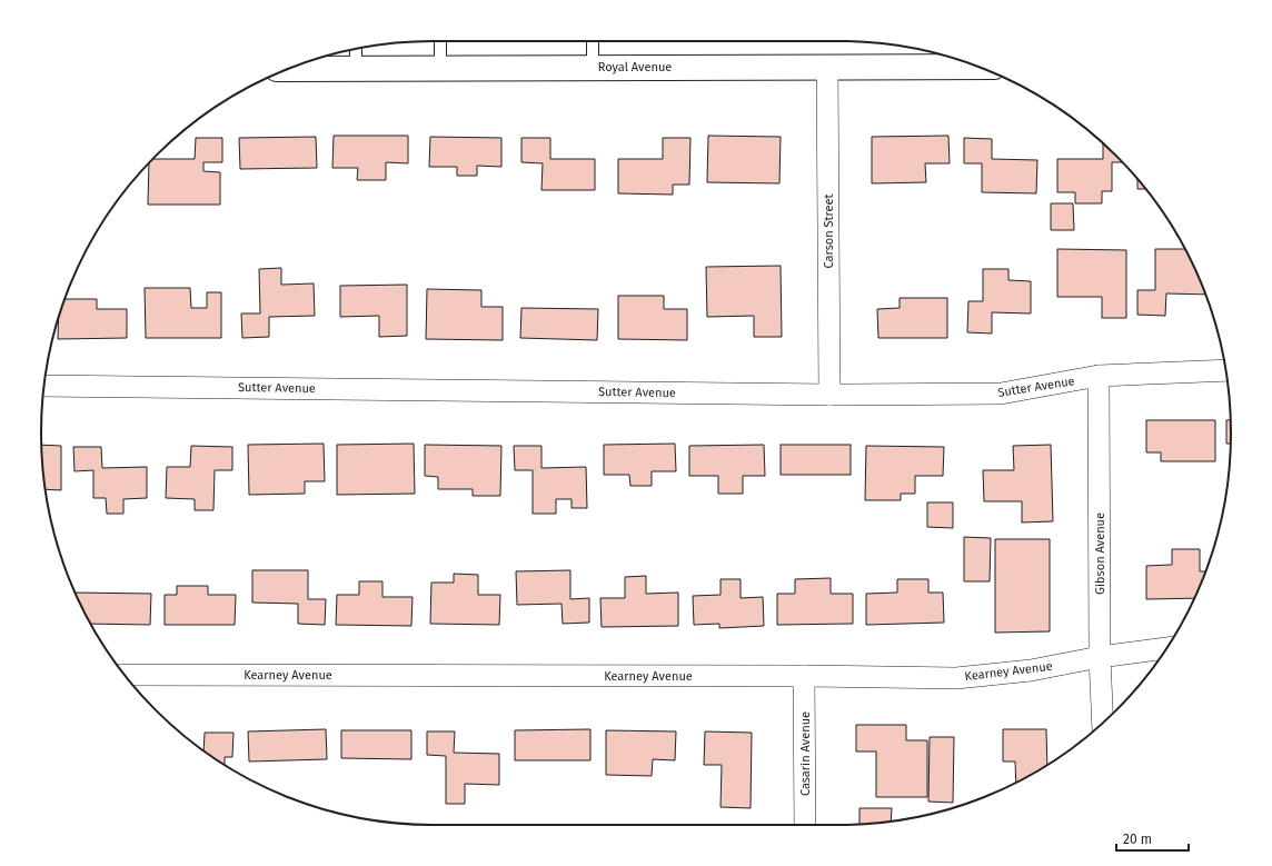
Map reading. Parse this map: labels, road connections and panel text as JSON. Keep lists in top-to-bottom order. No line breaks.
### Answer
{"streets":{"main road":["Royal Avenue"],"street":["Carson Street","Sutter Avenue","Gibson Avenue","Kearney Avenue","Casarin Avenue"]},"crossings":[["Royal Avenue","Carson Street"],["Carson Street","Sutter Avenue"],["Sutter Avenue","Gibson Avenue"],["Gibson Avenue","Kearney Avenue"],["Kearney Avenue","Casarin Avenue"]],"scale_bar":"20 m"}
